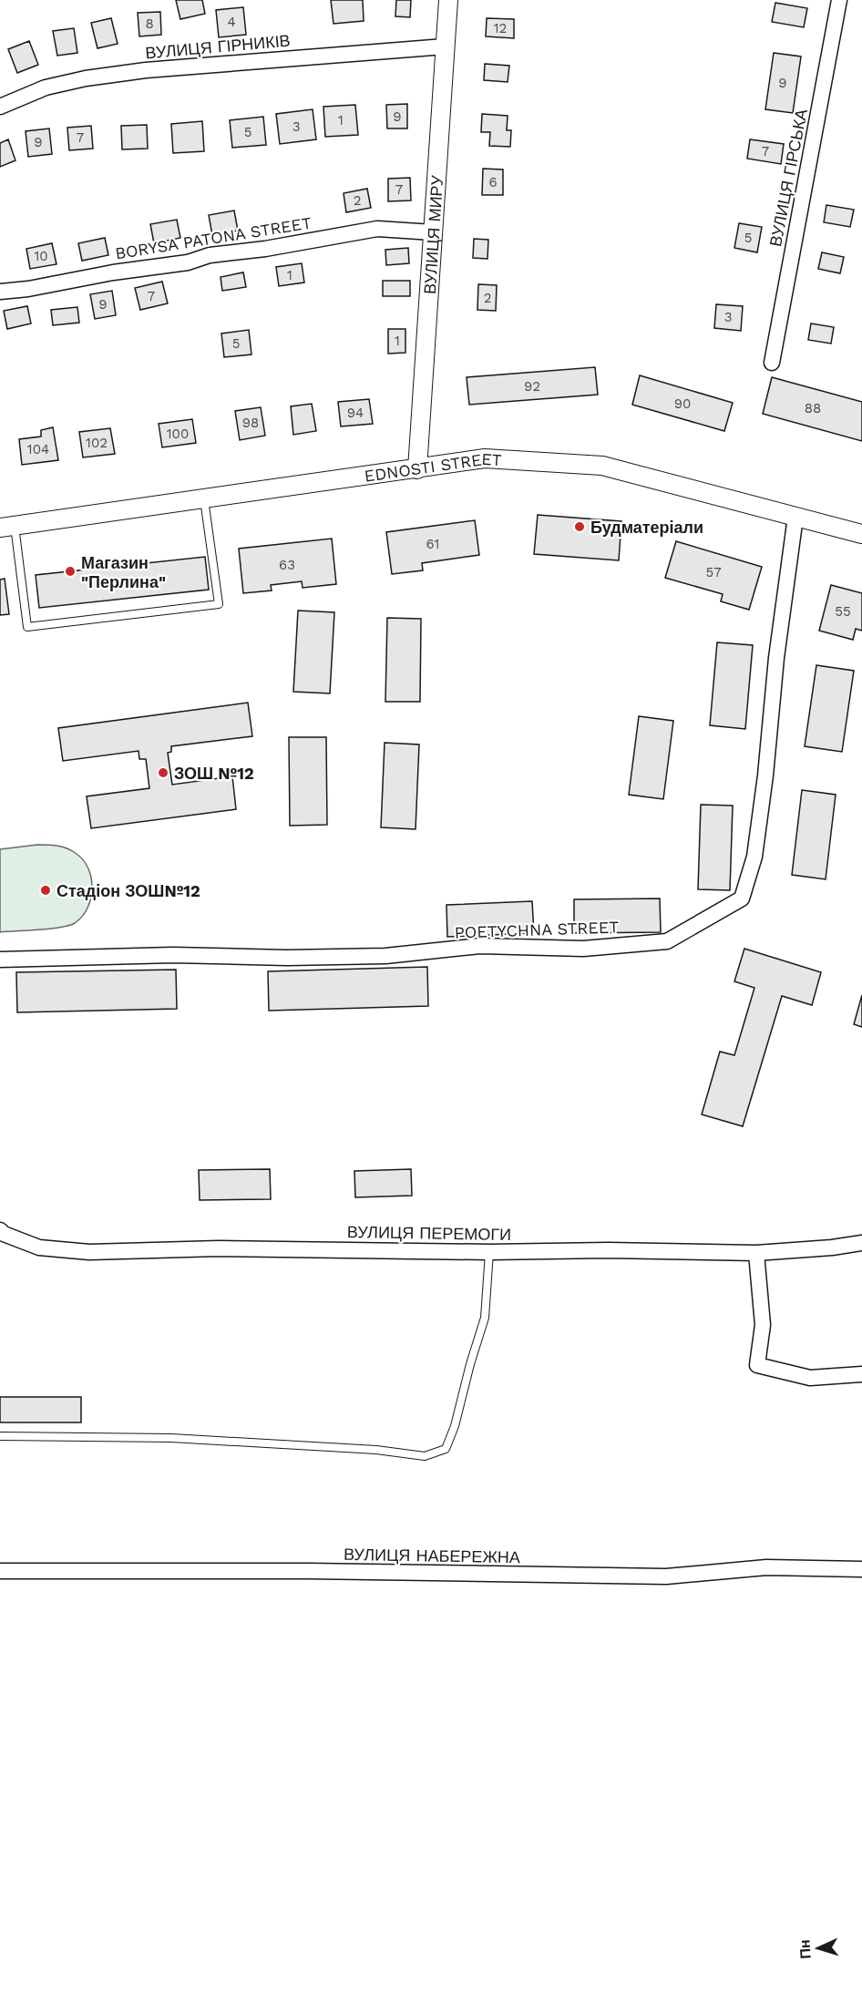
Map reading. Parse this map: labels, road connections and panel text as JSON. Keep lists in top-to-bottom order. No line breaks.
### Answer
{"streets":{"street":["ВУЛИЦЯ ГІРНИКІВ","ВУЛИЦЯ ГІРСЬКА","ВУЛИЦЯ МИРУ","BORYSA PATONA STREET","EDNOSTI STREET","POETYCHNA STREET","ВУЛИЦЯ ПЕРЕМОГИ","ВУЛИЦЯ НАБЕРЕЖНА"]},"crossings":[["ВУЛИЦЯ ГІРНИКІВ","ВУЛИЦЯ МИРУ"],["ВУЛИЦЯ МИРУ","BORYSA PATONA STREET"],["ВУЛИЦЯ МИРУ","EDNOSTI STREET"],["EDNOSTI STREET","POETYCHNA STREET"]],"places":["Будматеріали","Магазин \"Перлина\"","ЗОШ №12","Стадіон ЗОШ№12"],"house_numbers":["4","8","12","9","9","1","3","5","7","9","7","6","7","2","5","10","1","7","2","9","3","1","5","92","90","88","94","98","100","102","104","61","63","57","55"],"north":"left"}
